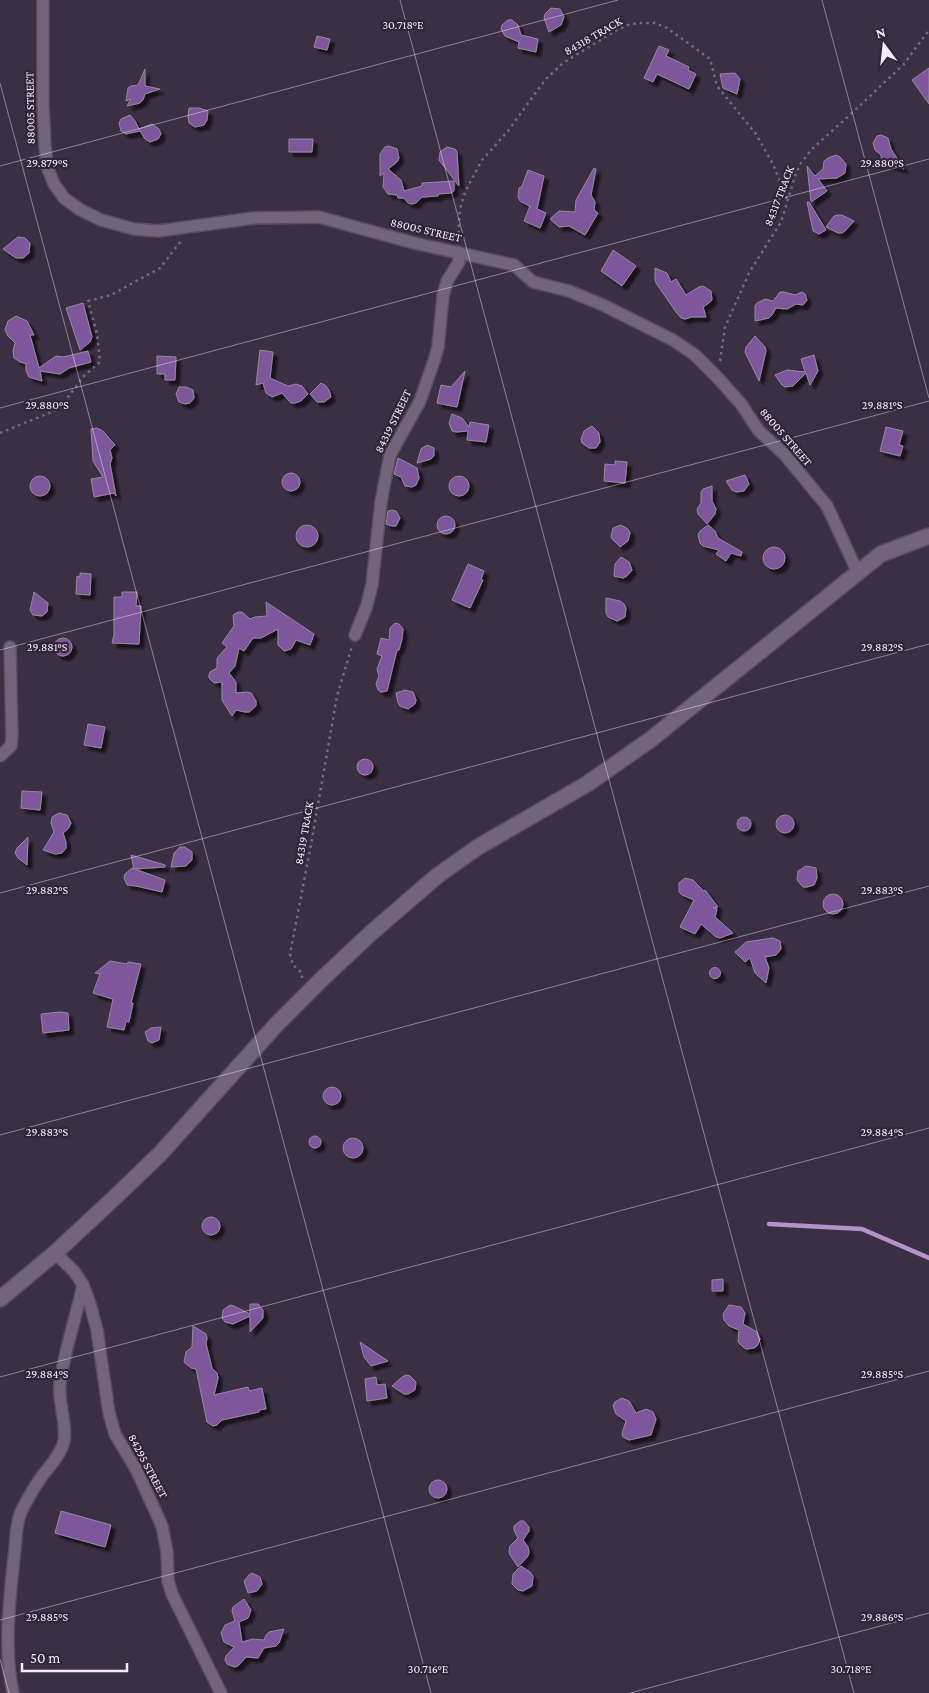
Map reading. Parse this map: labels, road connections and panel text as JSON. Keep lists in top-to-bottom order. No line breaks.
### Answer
{"streets":{"street":["88005 STREET","84319 STREET","84295 STREET"],"path":["84318 TRACK","84317 TRACK","84319 TRACK"]},"crossings":[["84318 TRACK","88005 STREET"],["84318 TRACK","84317 TRACK"],["84318 TRACK","84319 STREET"],["88005 STREET","84317 TRACK"],["88005 STREET","84319 STREET"],["84319 STREET","84319 TRACK"]],"scale_bar":"50 m","north":"top","coordinates":["30.718°E","29.880°S","29.879°S","29.881°S","29.882°S","29.883°S","29.884°S","29.885°S","29.886°S","30.716°E"]}
